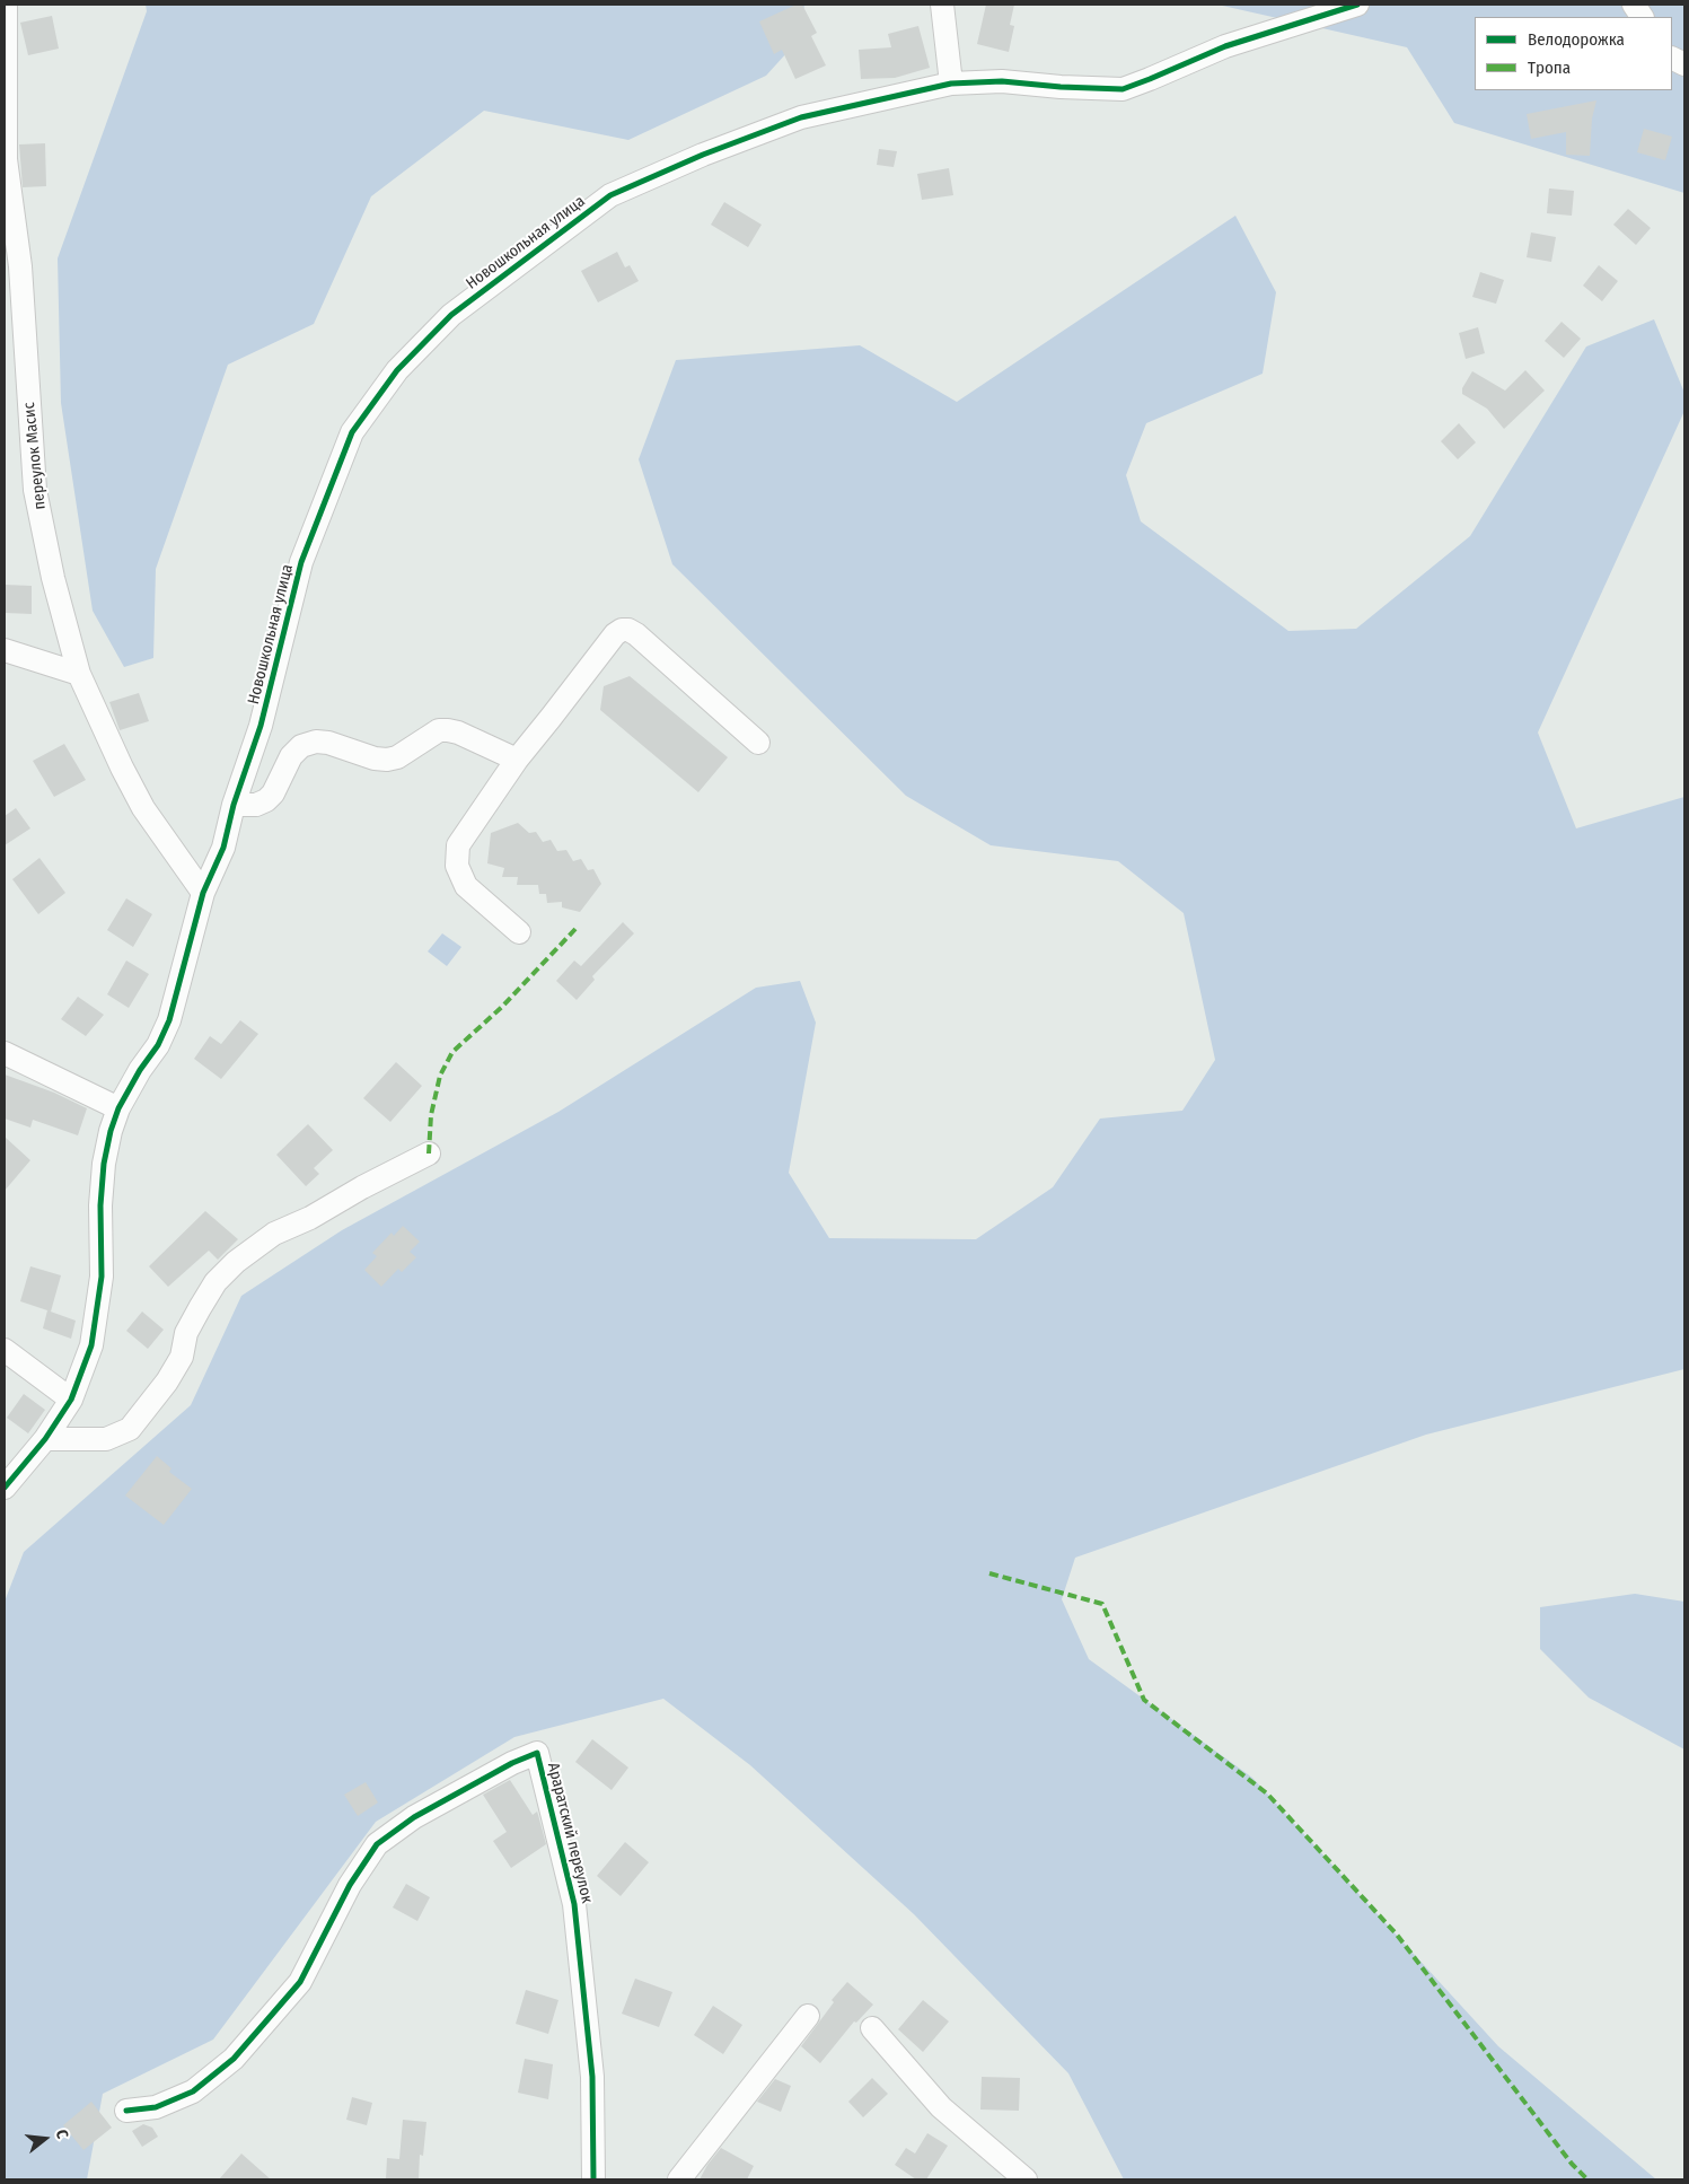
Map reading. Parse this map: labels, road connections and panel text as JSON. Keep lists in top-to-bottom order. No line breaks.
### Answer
{"streets":{"street":["Новошкольная улица","переулок Масис","Араратский переулок"]},"crossings":[["Новошкольная улица","переулок Масис"]],"legend":["Велодорожка","Тропа"],"north":"right"}
